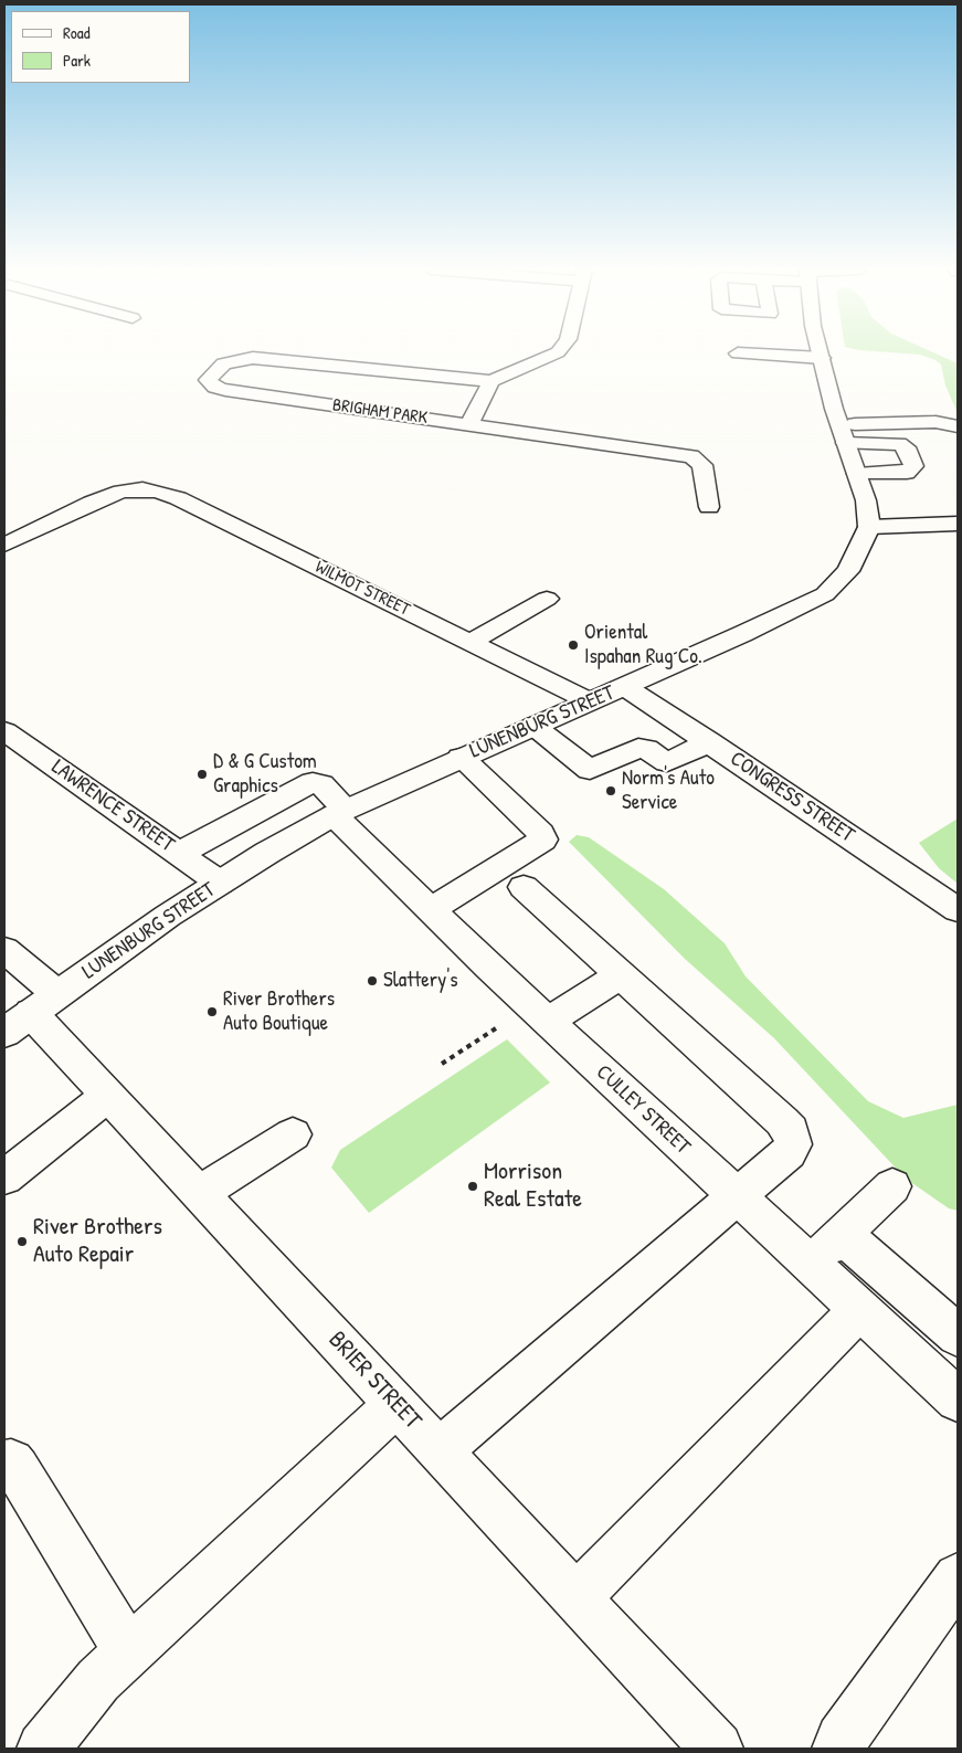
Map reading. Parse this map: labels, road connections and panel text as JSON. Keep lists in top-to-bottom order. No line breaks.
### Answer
{"streets":{"street":["BRIGHAM PARK","WILMOT STREET","LUNENBURG STREET","CONGRESS STREET","LAWRENCE STREET","CULLEY STREET","BRIER STREET"]},"crossings":[["WILMOT STREET","LUNENBURG STREET"],["LUNENBURG STREET","CONGRESS STREET"],["LUNENBURG STREET","LAWRENCE STREET"],["LUNENBURG STREET","CULLEY STREET"],["LUNENBURG STREET","BRIER STREET"],["LAWRENCE STREET","CULLEY STREET"]],"places":["Oriental Ispahan Rug Co.","D & G Custom Graphics","Norm's Auto Service","Slattery's","River Brothers Auto Boutique","Morrison Real Estate","River Brothers Auto Repair"],"legend":["Road","Park"]}
